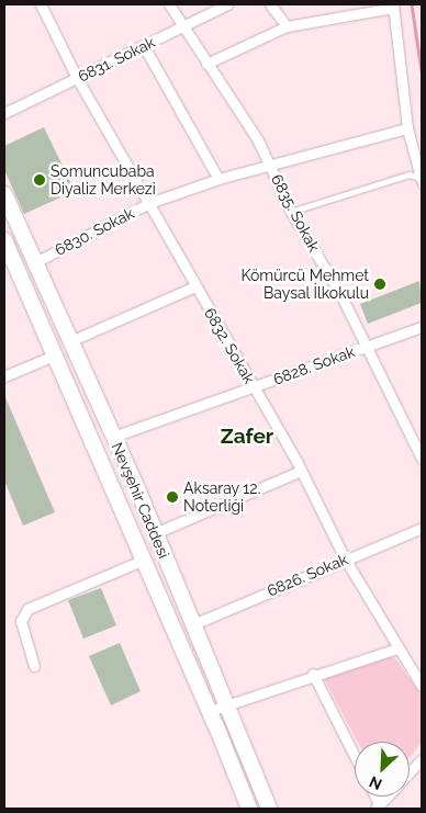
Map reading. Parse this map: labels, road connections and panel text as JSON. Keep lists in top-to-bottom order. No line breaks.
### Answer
{"streets":{"main road":["Nevşehir Caddesi"],"street":["6831. Sokak","6835. Sokak","6830. Sokak","6832. Sokak","6828. Sokak","6826. Sokak"]},"crossings":[["6831. Sokak","6835. Sokak"],["6831. Sokak","6832. Sokak"],["6835. Sokak","6830. Sokak"],["6835. Sokak","6828. Sokak"],["6830. Sokak","6832. Sokak"],["6830. Sokak","Nevşehir Caddesi"],["6832. Sokak","6828. Sokak"],["6832. Sokak","6826. Sokak"],["6828. Sokak","Nevşehir Caddesi"],["Nevşehir Caddesi","6826. Sokak"]],"districts":["Zafer"],"places":["Somuncubaba Diyaliz Merkezi","Kömürcü Mehmet Baysal İlkokulu","Aksaray 12. Noterliği"],"north":"bottom left"}
